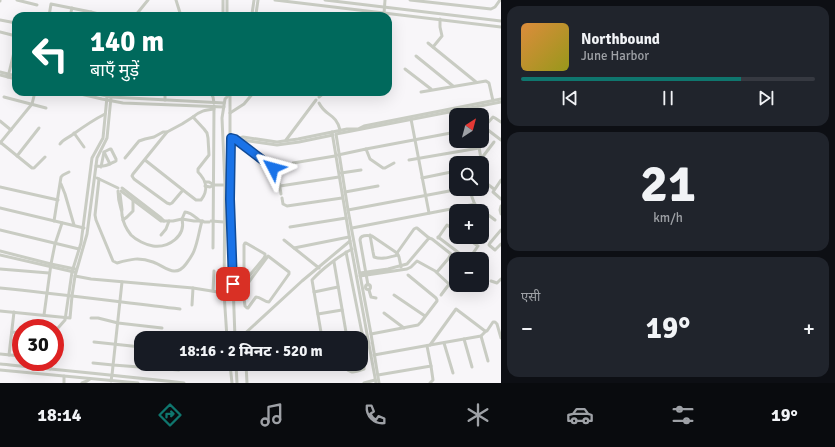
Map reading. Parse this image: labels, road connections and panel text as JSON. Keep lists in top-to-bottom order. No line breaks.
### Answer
{"north":"top right","page":{"turn":["140 m","बाएँ मुड़ें"],"song":["Northbound","June Harbor"],"map_buttons":["+","−"],"tile":[["21","km/h"],"एसी"],"heat":["−","19°","+"],"limit":"30","trip":"18:16 · 2 मिनट · 520 m","tabs":["18:14","19°"]}}
